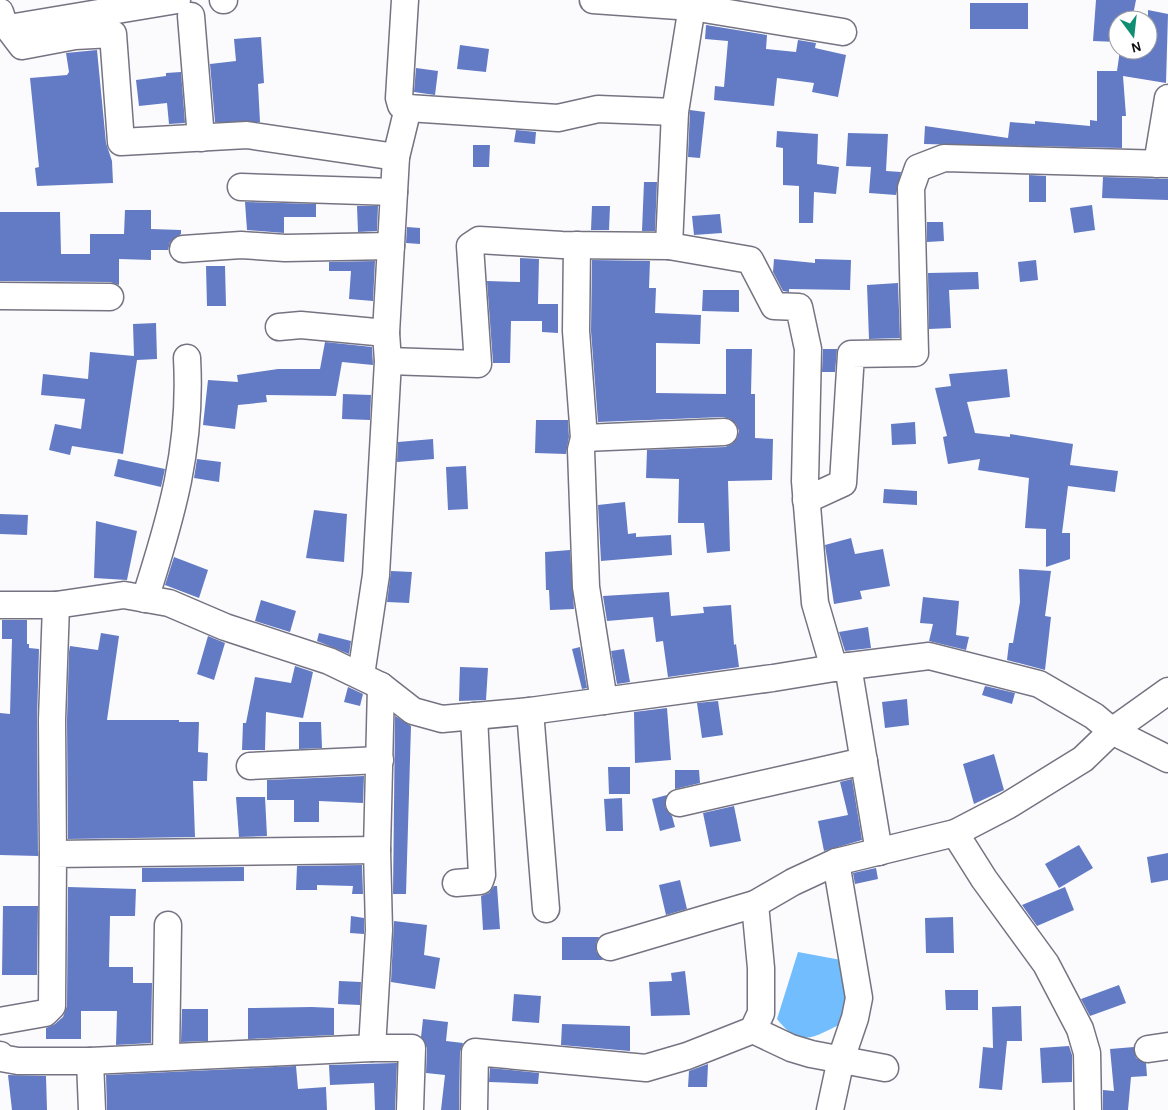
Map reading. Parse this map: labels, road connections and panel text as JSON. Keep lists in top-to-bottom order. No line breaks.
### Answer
{"north":"bottom"}
